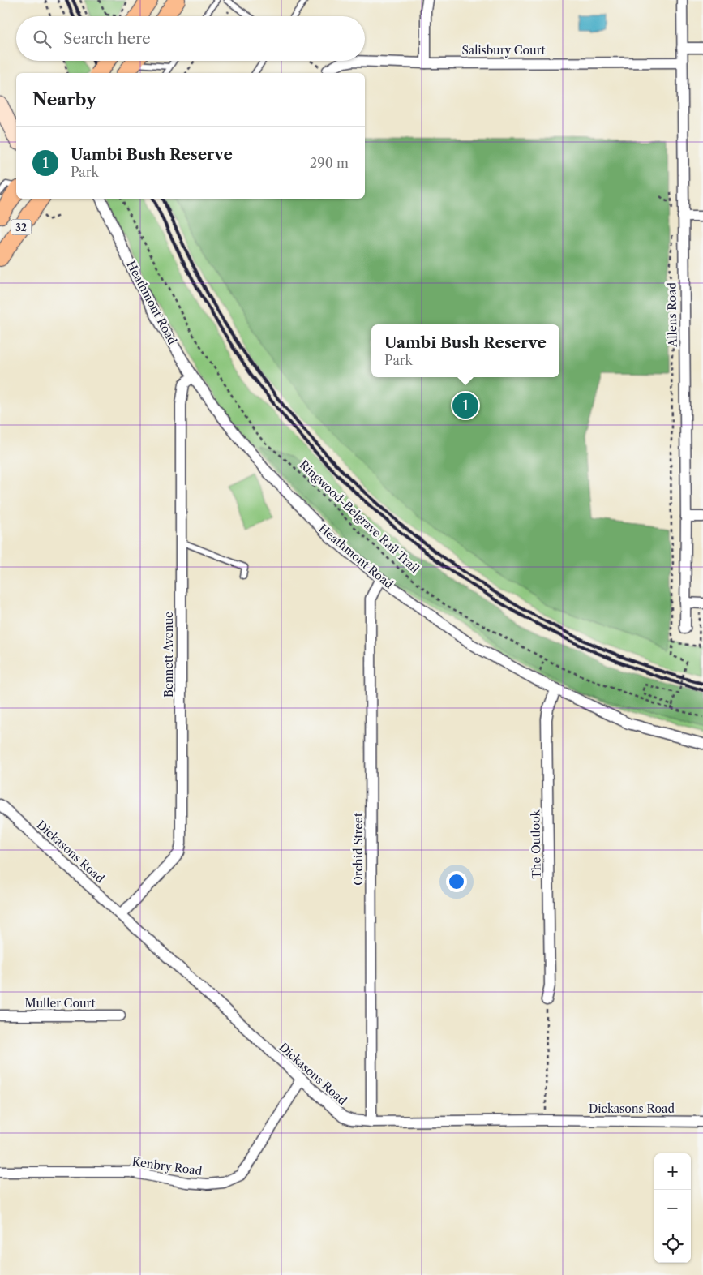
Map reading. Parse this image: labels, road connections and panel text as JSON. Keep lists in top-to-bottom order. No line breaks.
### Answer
{"streets":{"main road":["32"],"street":["Salisbury Court","Heathmont Road","Allens Road","Bennett Avenue","The Outlook","Orchid Street","Dickasons Road","Muller Court","Kenbry Road"],"path":["Ringwood-Belgrave Rail Trail"]},"crossings":[["Salisbury Court","Allens Road"],["Heathmont Road","Bennett Avenue"],["Heathmont Road","The Outlook"],["Heathmont Road","Orchid Street"],["Bennett Avenue","Dickasons Road"],["Orchid Street","Dickasons Road"],["Dickasons Road","Kenbry Road"]],"page":{"search":"Search here","heading":"Nearby","list":[{"mark":"1","name":"Uambi Bush Reserve","note":"Park","value":"290 m"}],"popup":["Uambi Bush Reserve","Park"],"pins":"1","map_buttons":["+","−"]}}
